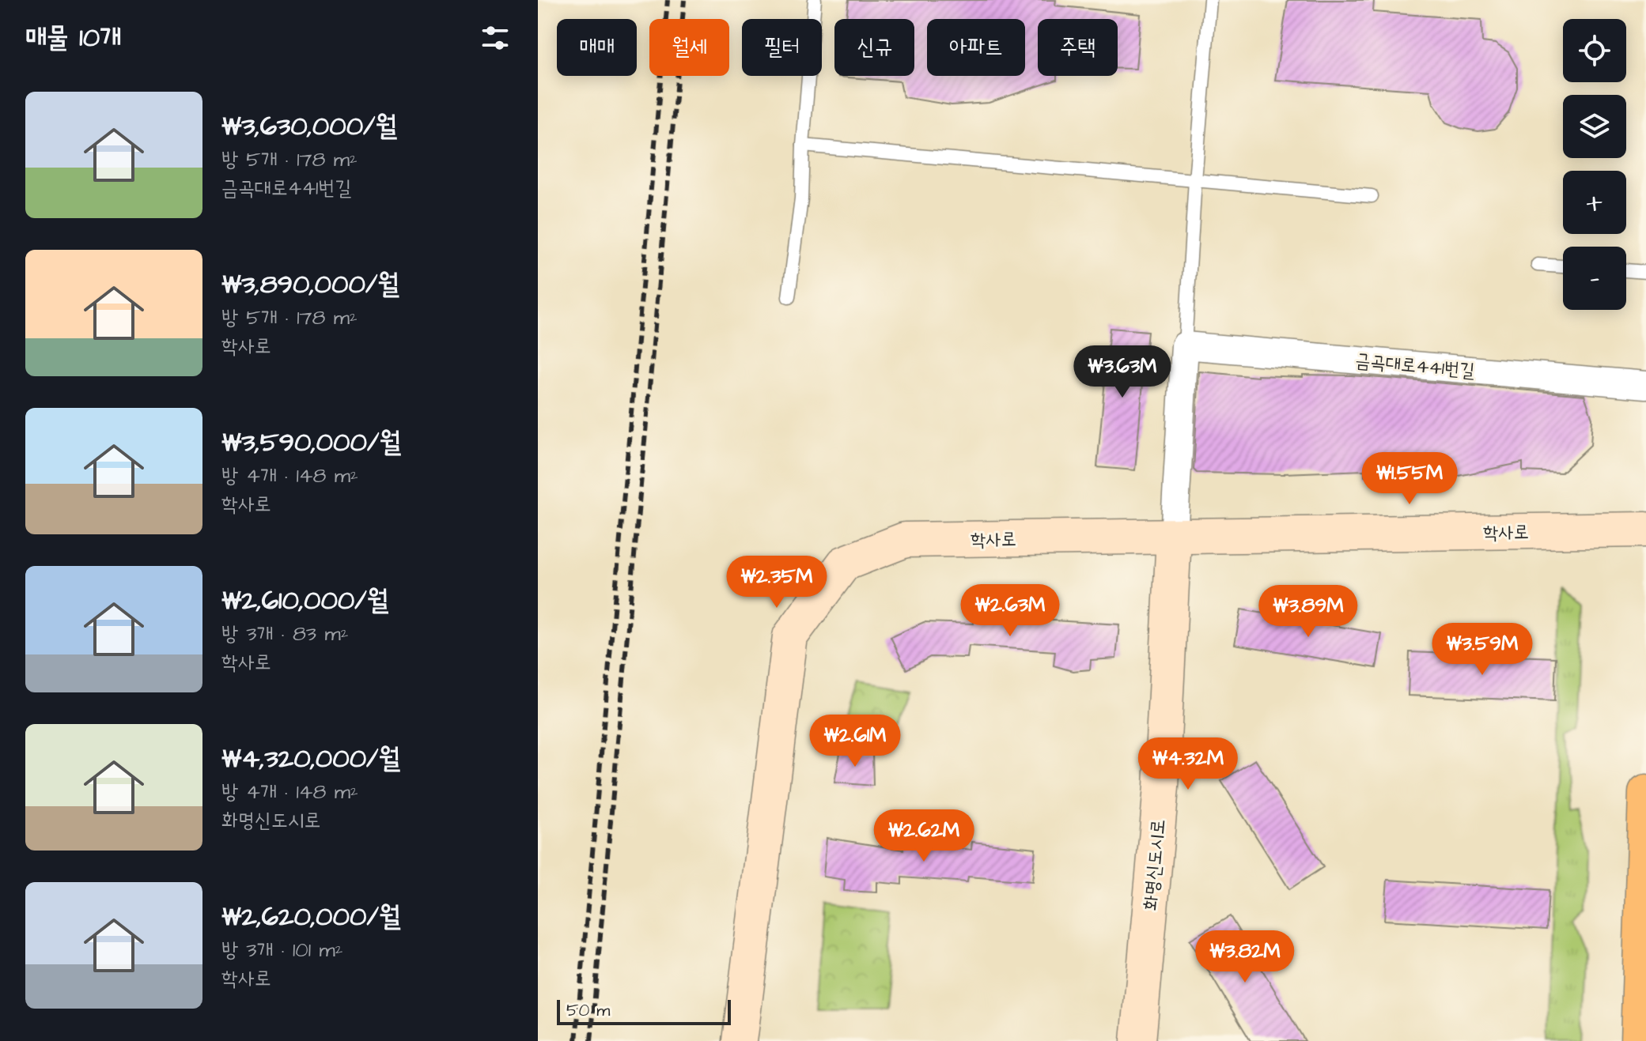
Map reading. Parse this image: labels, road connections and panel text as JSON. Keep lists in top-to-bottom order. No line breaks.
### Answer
{"streets":{"main road":["학사로","화명신도시로"],"street":["금곡대로441번길"]},"crossings":[["학사로","화명신도시로"]],"scale_bar":"50 m","page":{"heading":"매물 10개","map_buttons":["+","−"],"chip":["매매","월세","필터","신규","아파트","주택"],"list":[{"name":"₩3,630,000/월","note":"방 5개 · 178 m² · 금곡대로441번길"},{"name":"₩3,890,000/월","note":"방 5개 · 178 m² · 학사로"},{"name":"₩3,590,000/월","note":"방 4개 · 148 m² · 학사로"},{"name":"₩2,610,000/월","note":"방 3개 · 83 m² · 학사로"},{"name":"₩4,320,000/월","note":"방 4개 · 148 m² · 화명신도시로"},{"name":"₩2,620,000/월","note":"방 3개 · 101 m² · 학사로"}],"price":["₩3.63M","₩1.55M","₩2.35M","₩2.63M","₩3.89M","₩3.59M","₩2.61M","₩4.32M","₩2.62M","₩3.82M"],"scale":"50 m"}}
